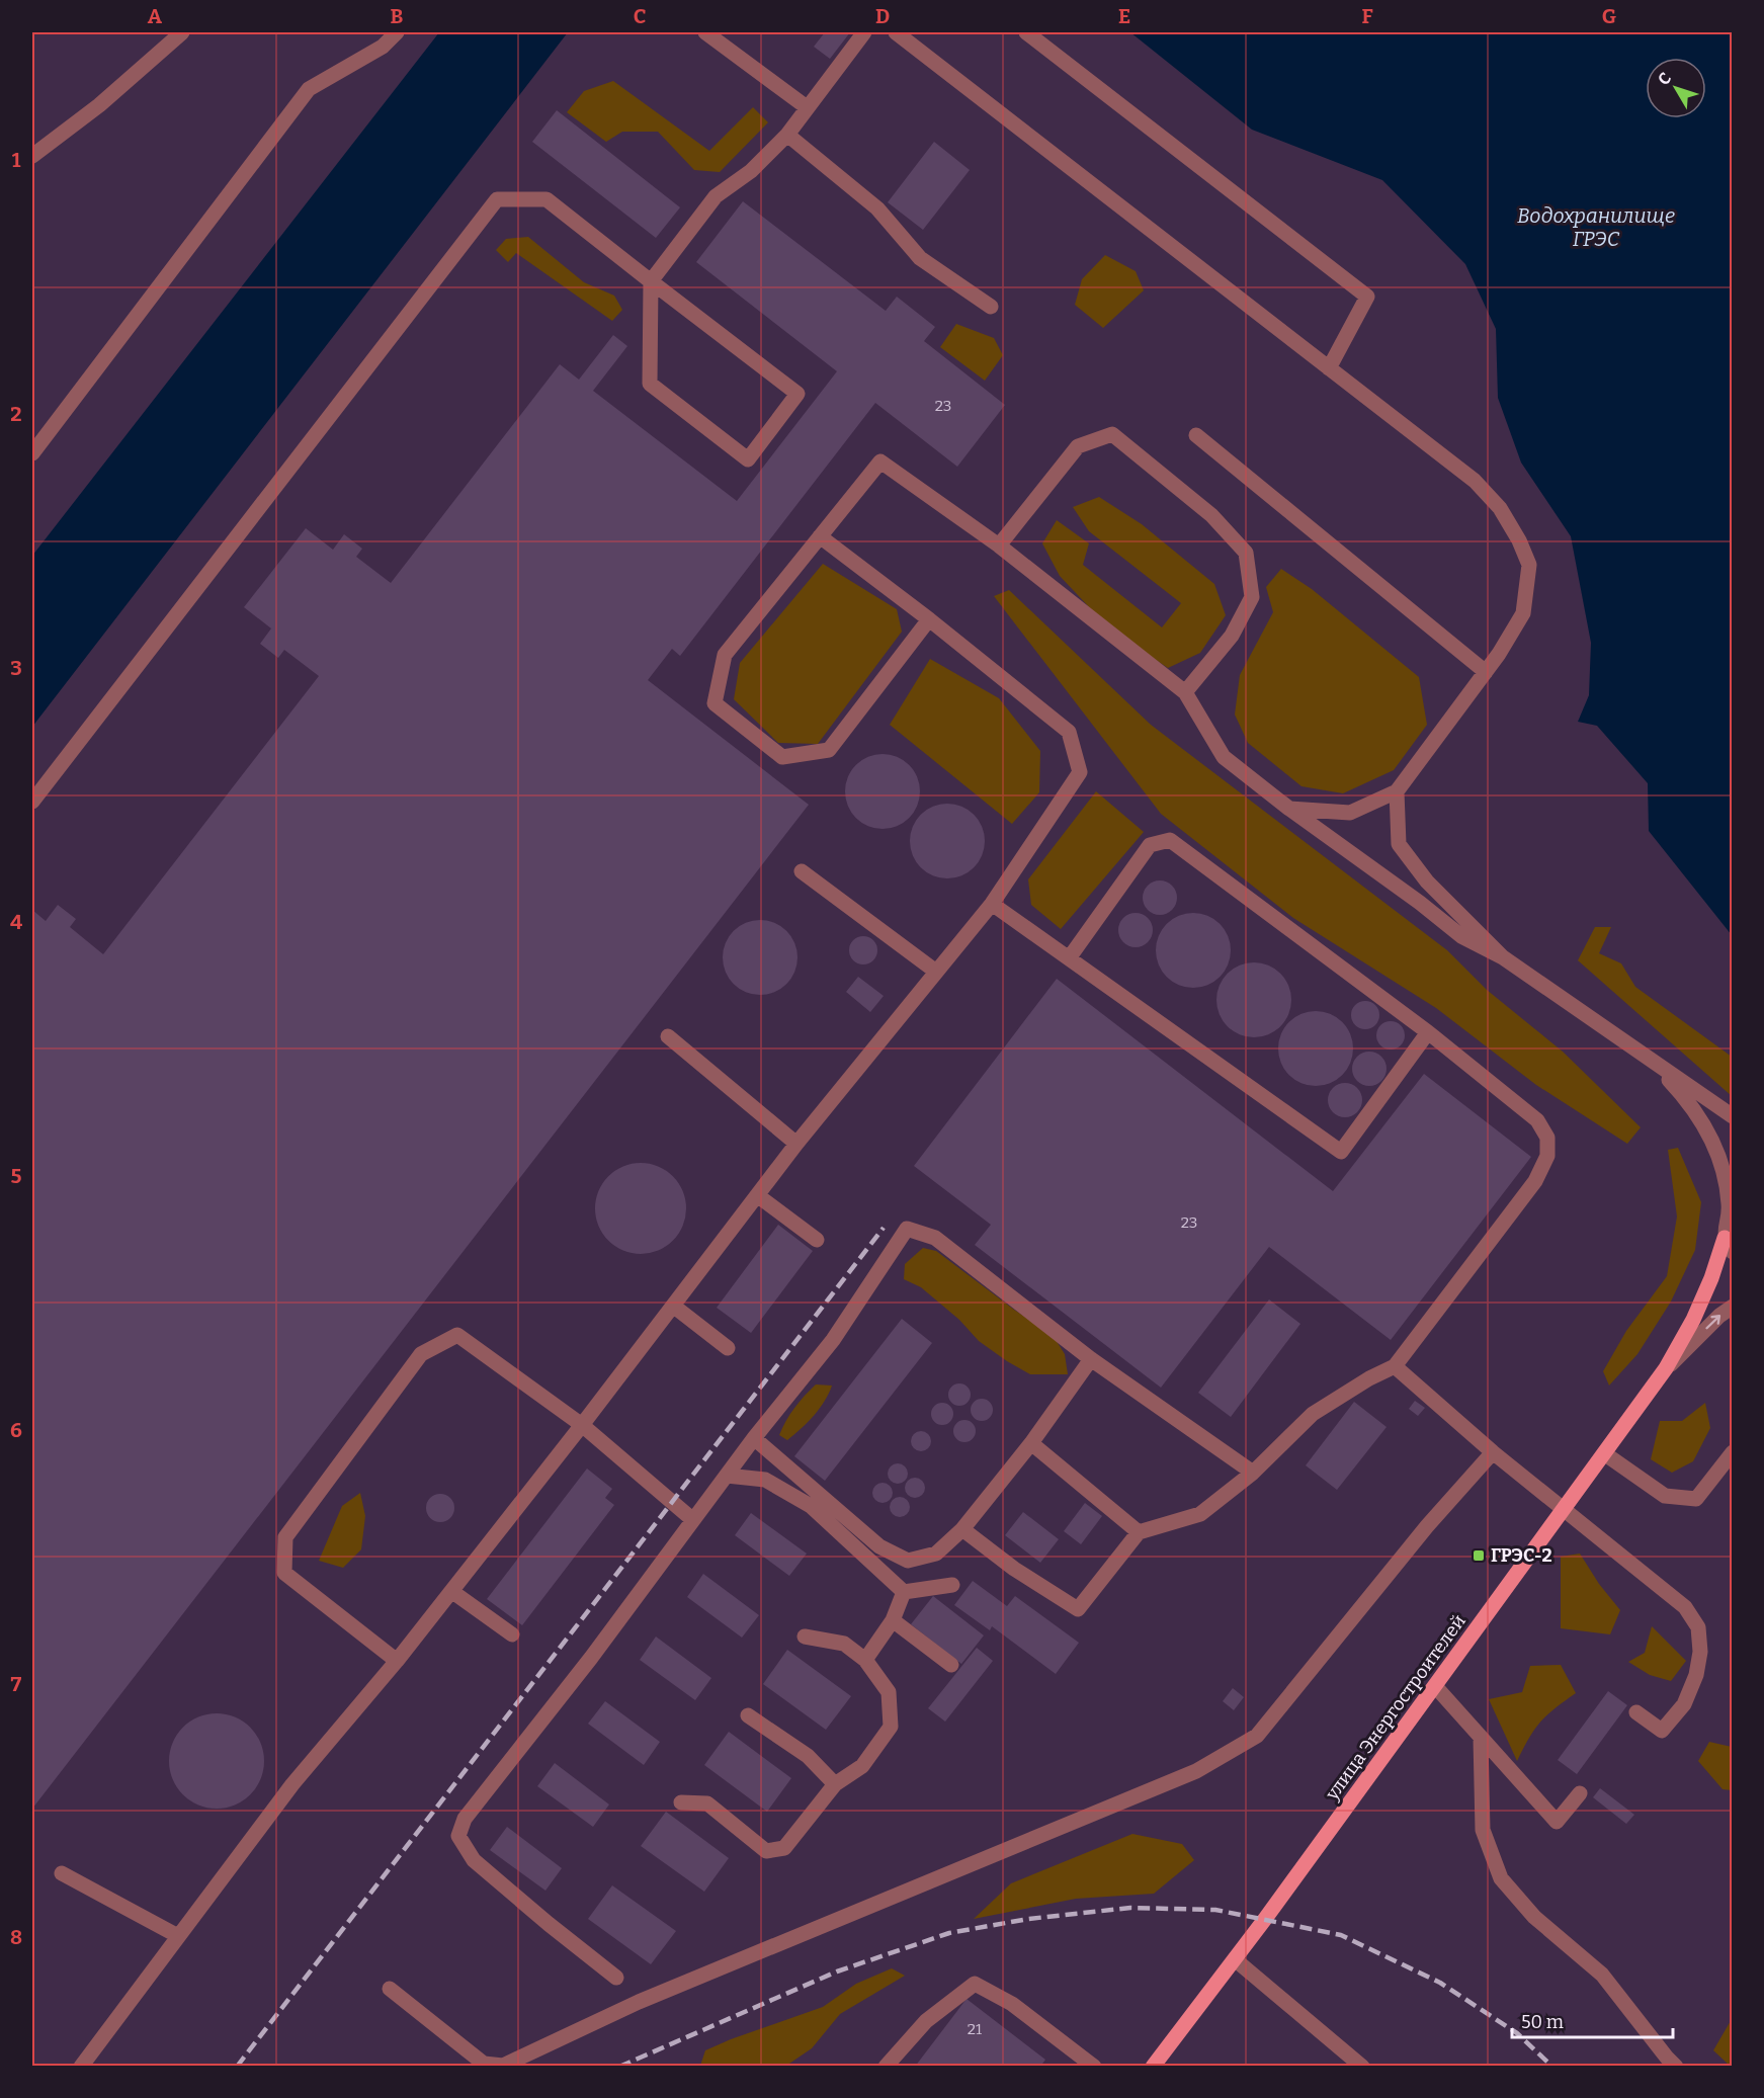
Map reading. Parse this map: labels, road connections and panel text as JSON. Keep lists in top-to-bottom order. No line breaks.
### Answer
{"streets":{"main road":["улица Энергостроителей"]},"water":["Водохранилище ГРЭС"],"places":{"transit":["ГРЭС-2"]},"house_numbers":["23","23","21"],"scale_bar":"50 m","north":"top left","grid":{"columns":["A","B","C","D","E","F","G"],"rows":["1","2","3","4","5","6","7","8"]}}
